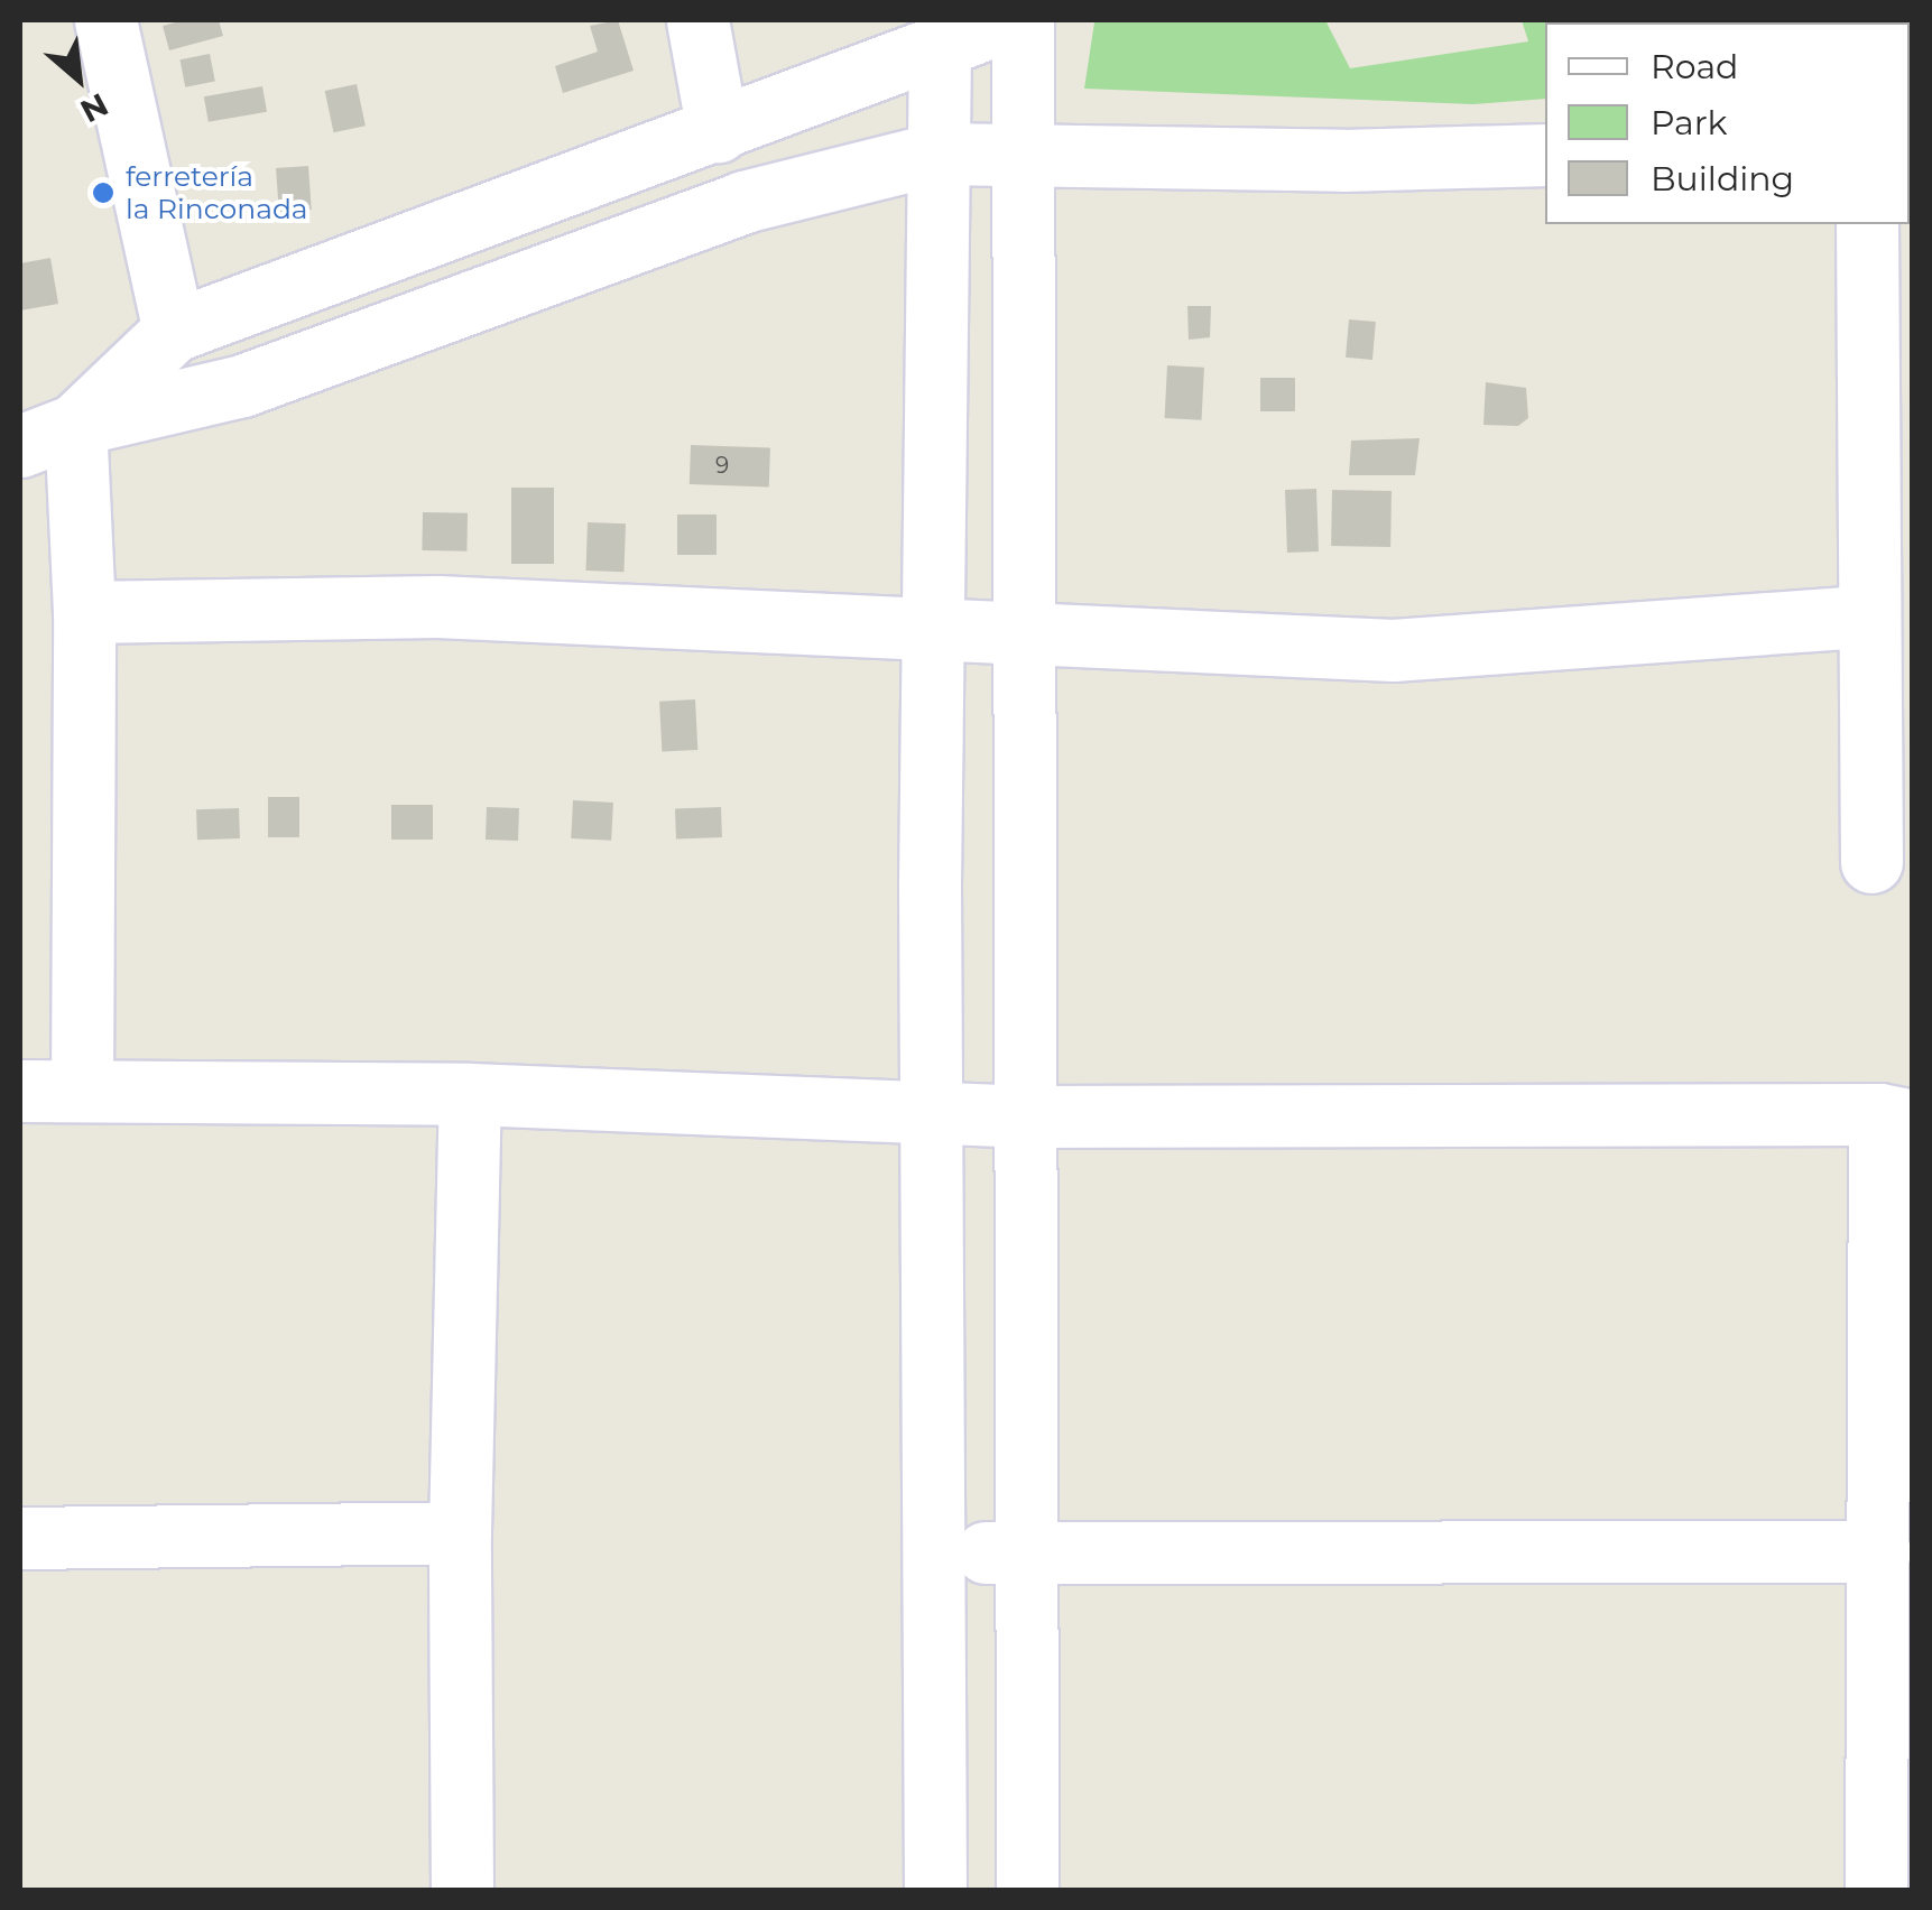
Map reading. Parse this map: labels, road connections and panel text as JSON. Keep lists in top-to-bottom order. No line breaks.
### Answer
{"places":["ferretería la Rinconada"],"house_numbers":["9"],"legend":["Road","Park","Building"],"north":"bottom right"}
